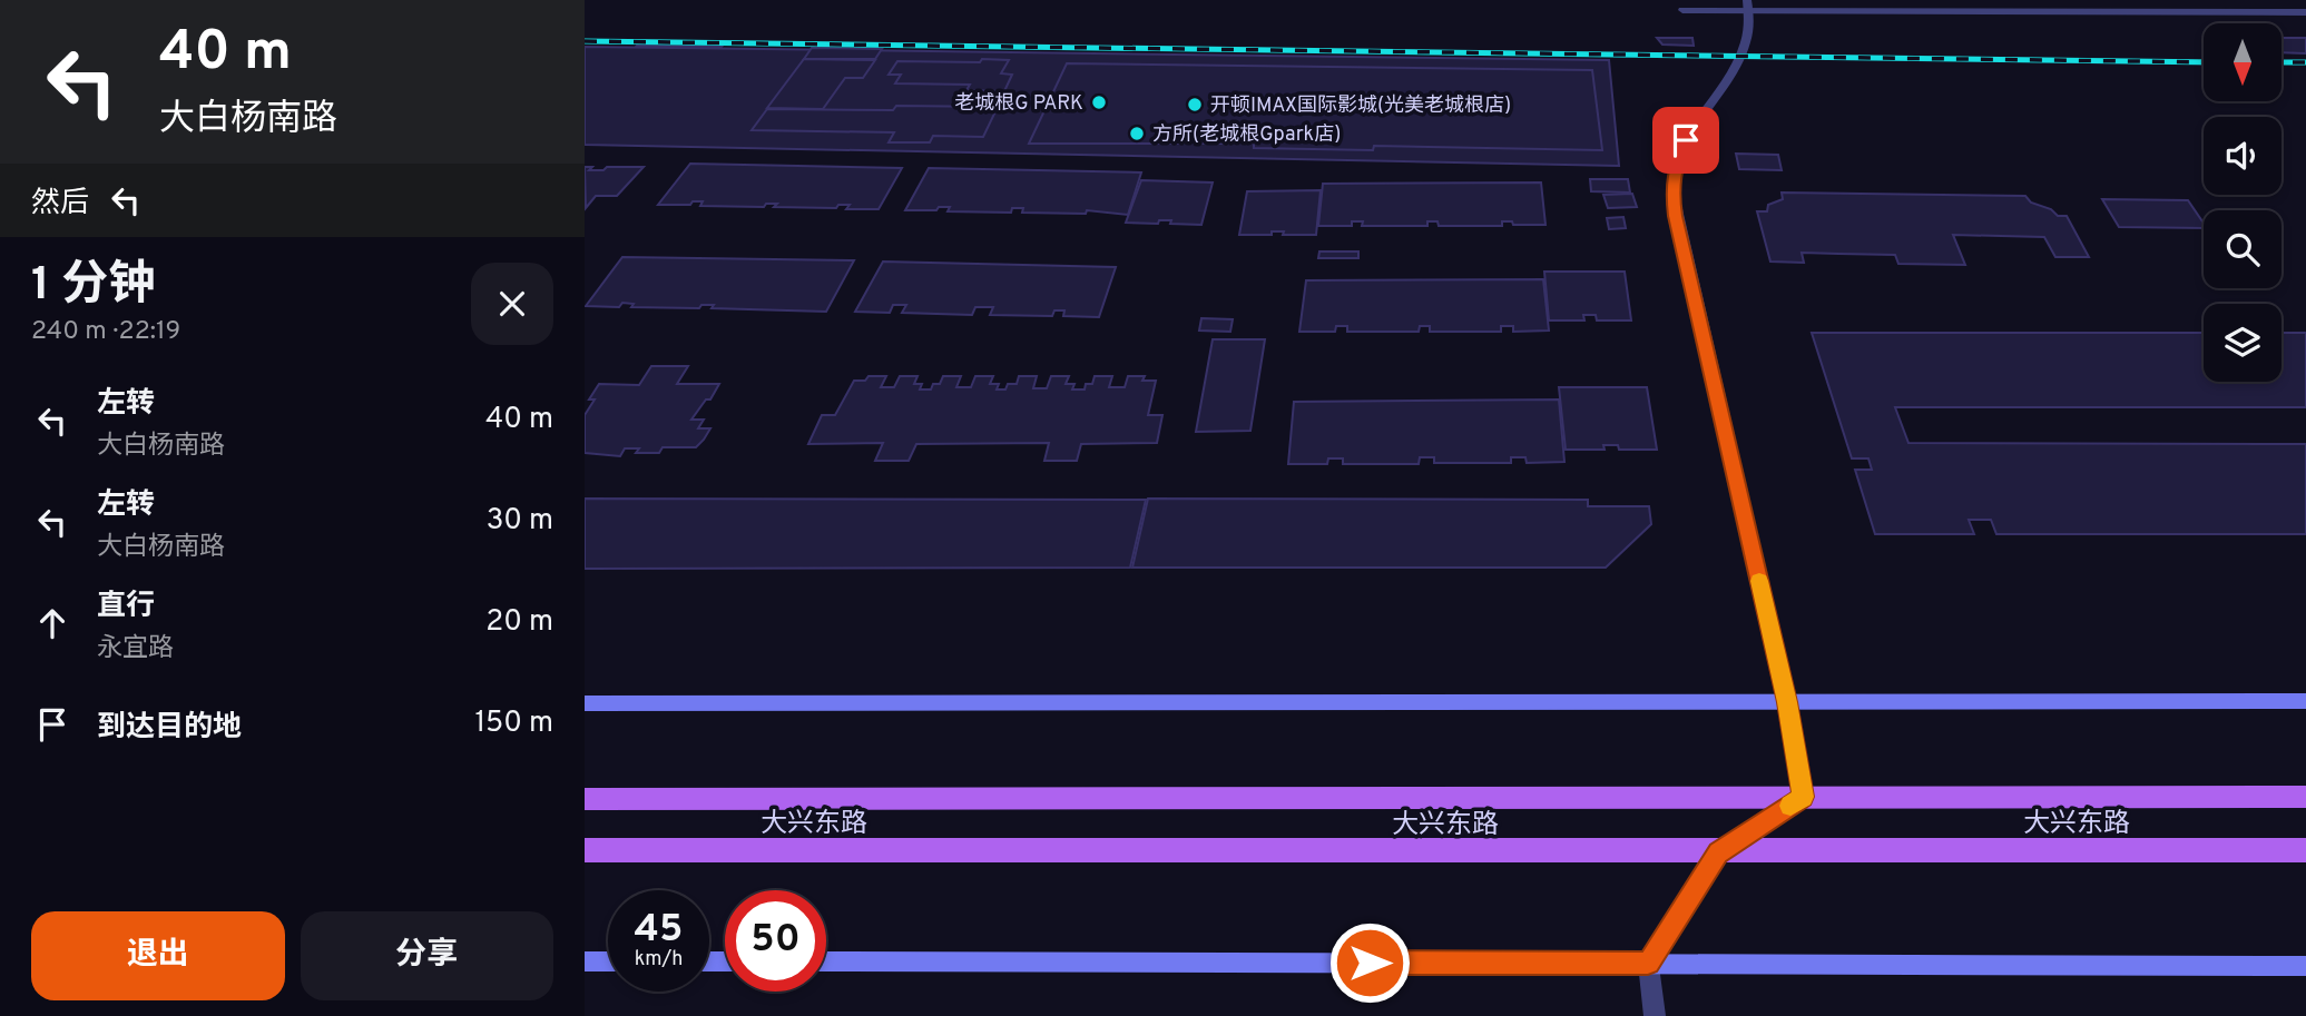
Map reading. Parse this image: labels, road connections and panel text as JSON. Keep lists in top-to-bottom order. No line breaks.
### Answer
{"streets":{"main road":["大兴东路"]},"places":["老城根G PARK","开顿IMAX国际影城(光美老城根店)","方所(老城根Gpark店)"],"north":"bottom","page":{"turn":["40 m","大白杨南路"],"then":"然后","heading":["1 分钟","240 m · 22:19"],"list":[{"name":"左转","note":"大白杨南路","value":"40 m"},{"name":"左转","note":"大白杨南路","value":"30 m"},{"name":"直行","note":"永宜路","value":"20 m"},{"name":"到达目的地","value":"150 m"}],"speed":"45 km/h","limit":"50","buttons":["退出","分享"]}}
